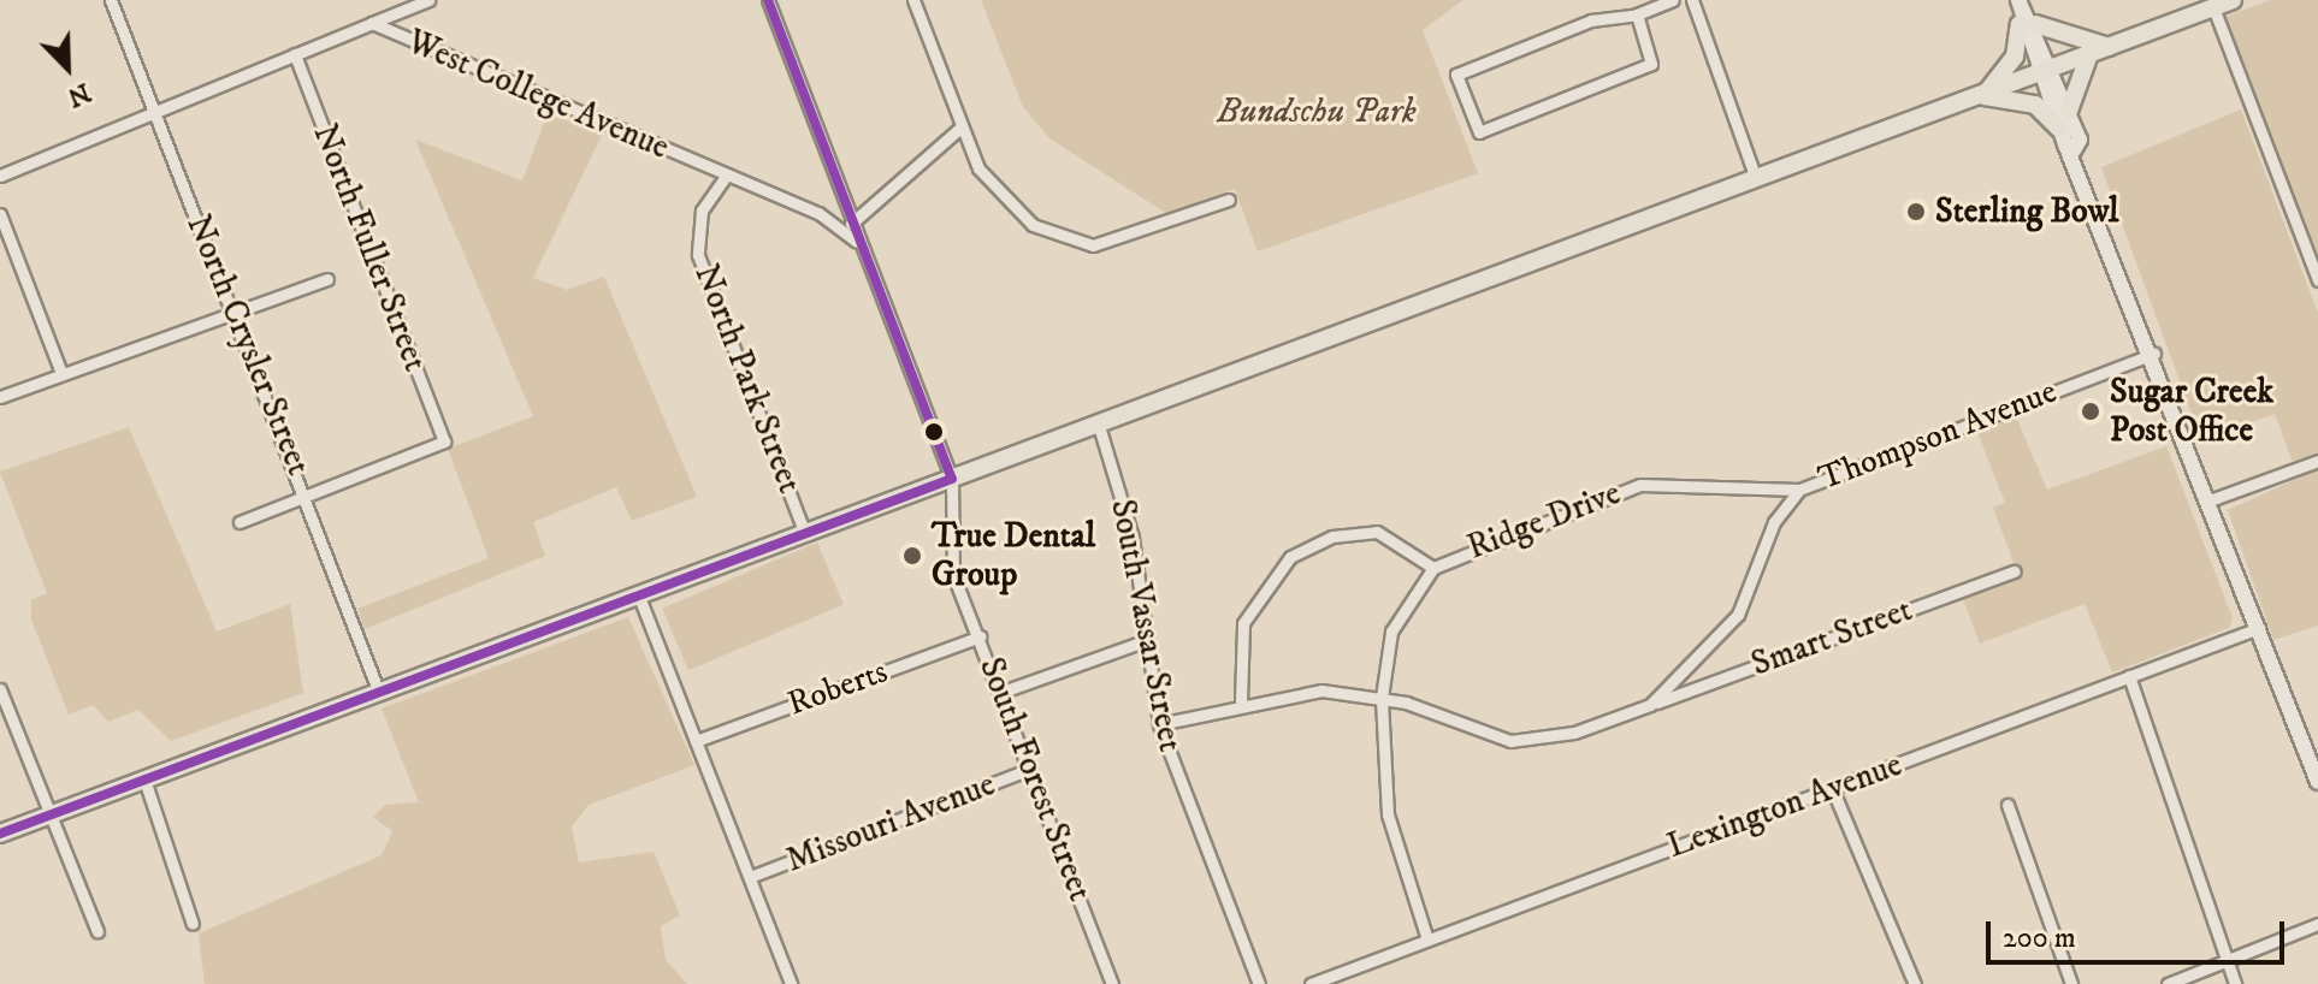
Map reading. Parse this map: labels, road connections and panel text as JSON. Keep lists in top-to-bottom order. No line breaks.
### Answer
{"streets":{"street":["West College Avenue","North Fuller Street","North Crysler Street","North Park Street","Thompson Avenue","Ridge Drive","South Vassar Street","Smart Street","Roberts","South Forest Street","Lexington Avenue","Missouri Avenue"]},"crossings":[["West College Avenue","North Fuller Street"],["West College Avenue","North Crysler Street"],["West College Avenue","North Park Street"],["North Fuller Street","North Crysler Street"],["Thompson Avenue","Ridge Drive"],["Thompson Avenue","South Vassar Street"],["Thompson Avenue","Smart Street"],["Ridge Drive","Lexington Avenue"],["Roberts","South Forest Street"],["South Forest Street","Missouri Avenue"]],"parks":["Bundschu Park"],"places":["Sterling Bowl","Sugar Creek Post Office","True Dental Group"],"scale_bar":"200 m","north":"bottom right"}
